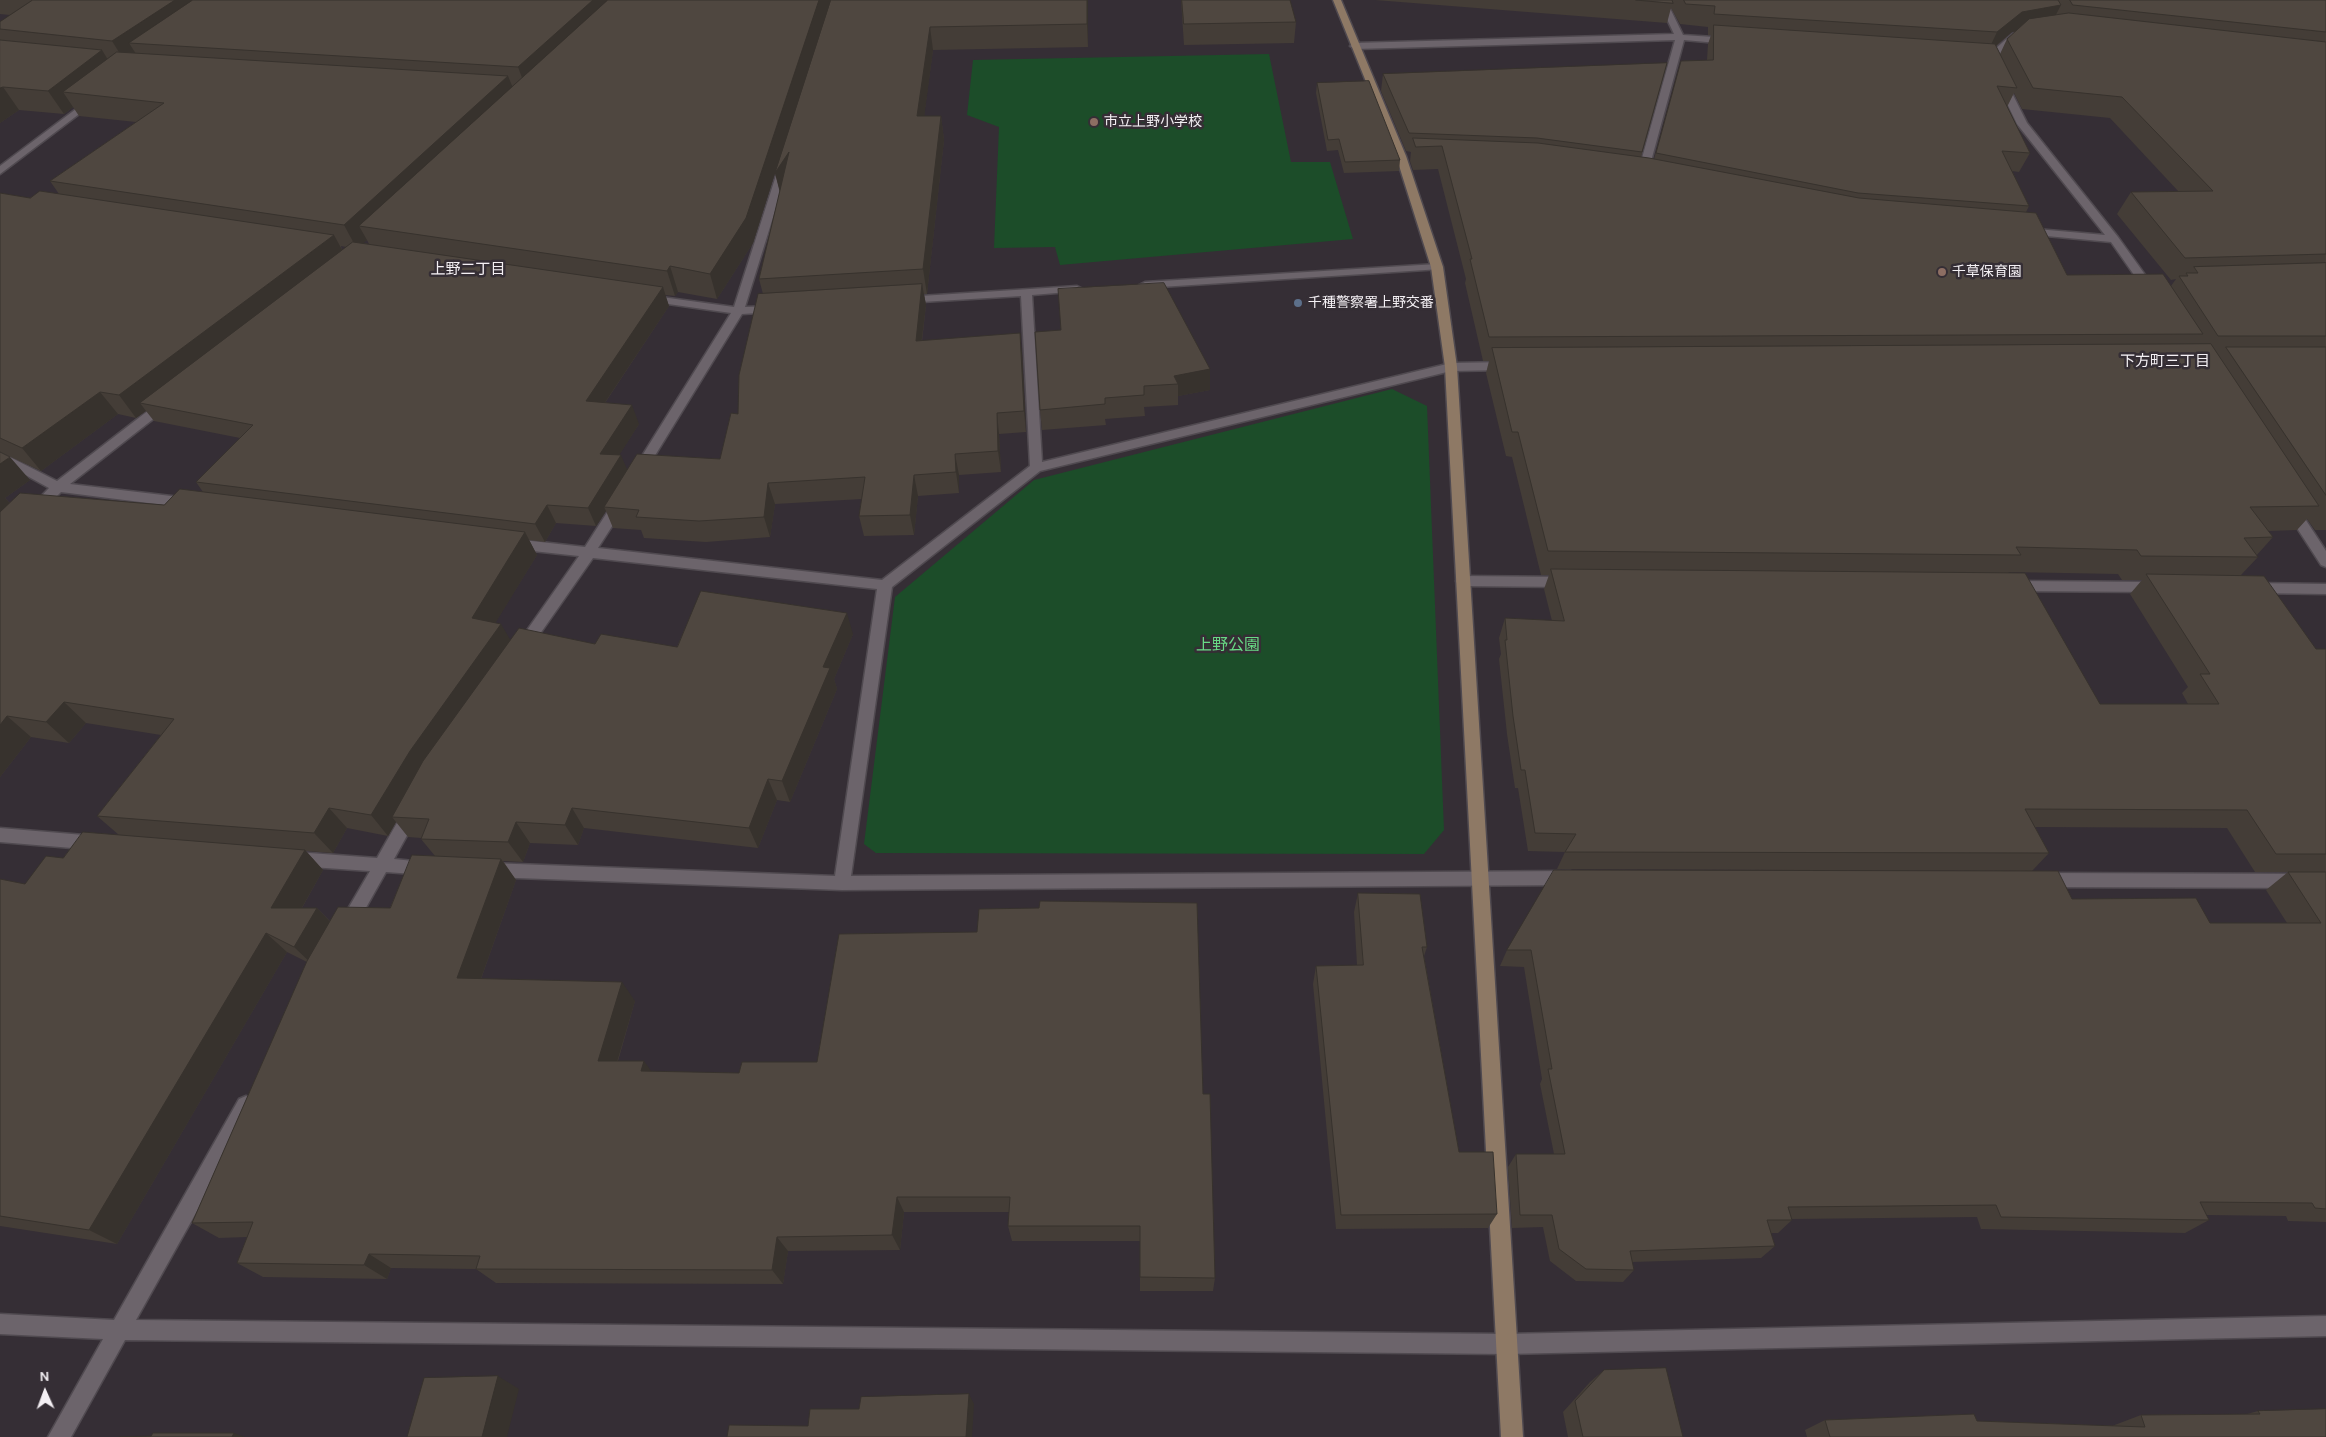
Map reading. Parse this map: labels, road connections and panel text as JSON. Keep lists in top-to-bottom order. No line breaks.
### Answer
{"districts":["上野二丁目","下方町三丁目"],"parks":["上野公園"],"places":["市立上野小学校","千草保育園","千種警察署上野交番"],"north":"top"}
